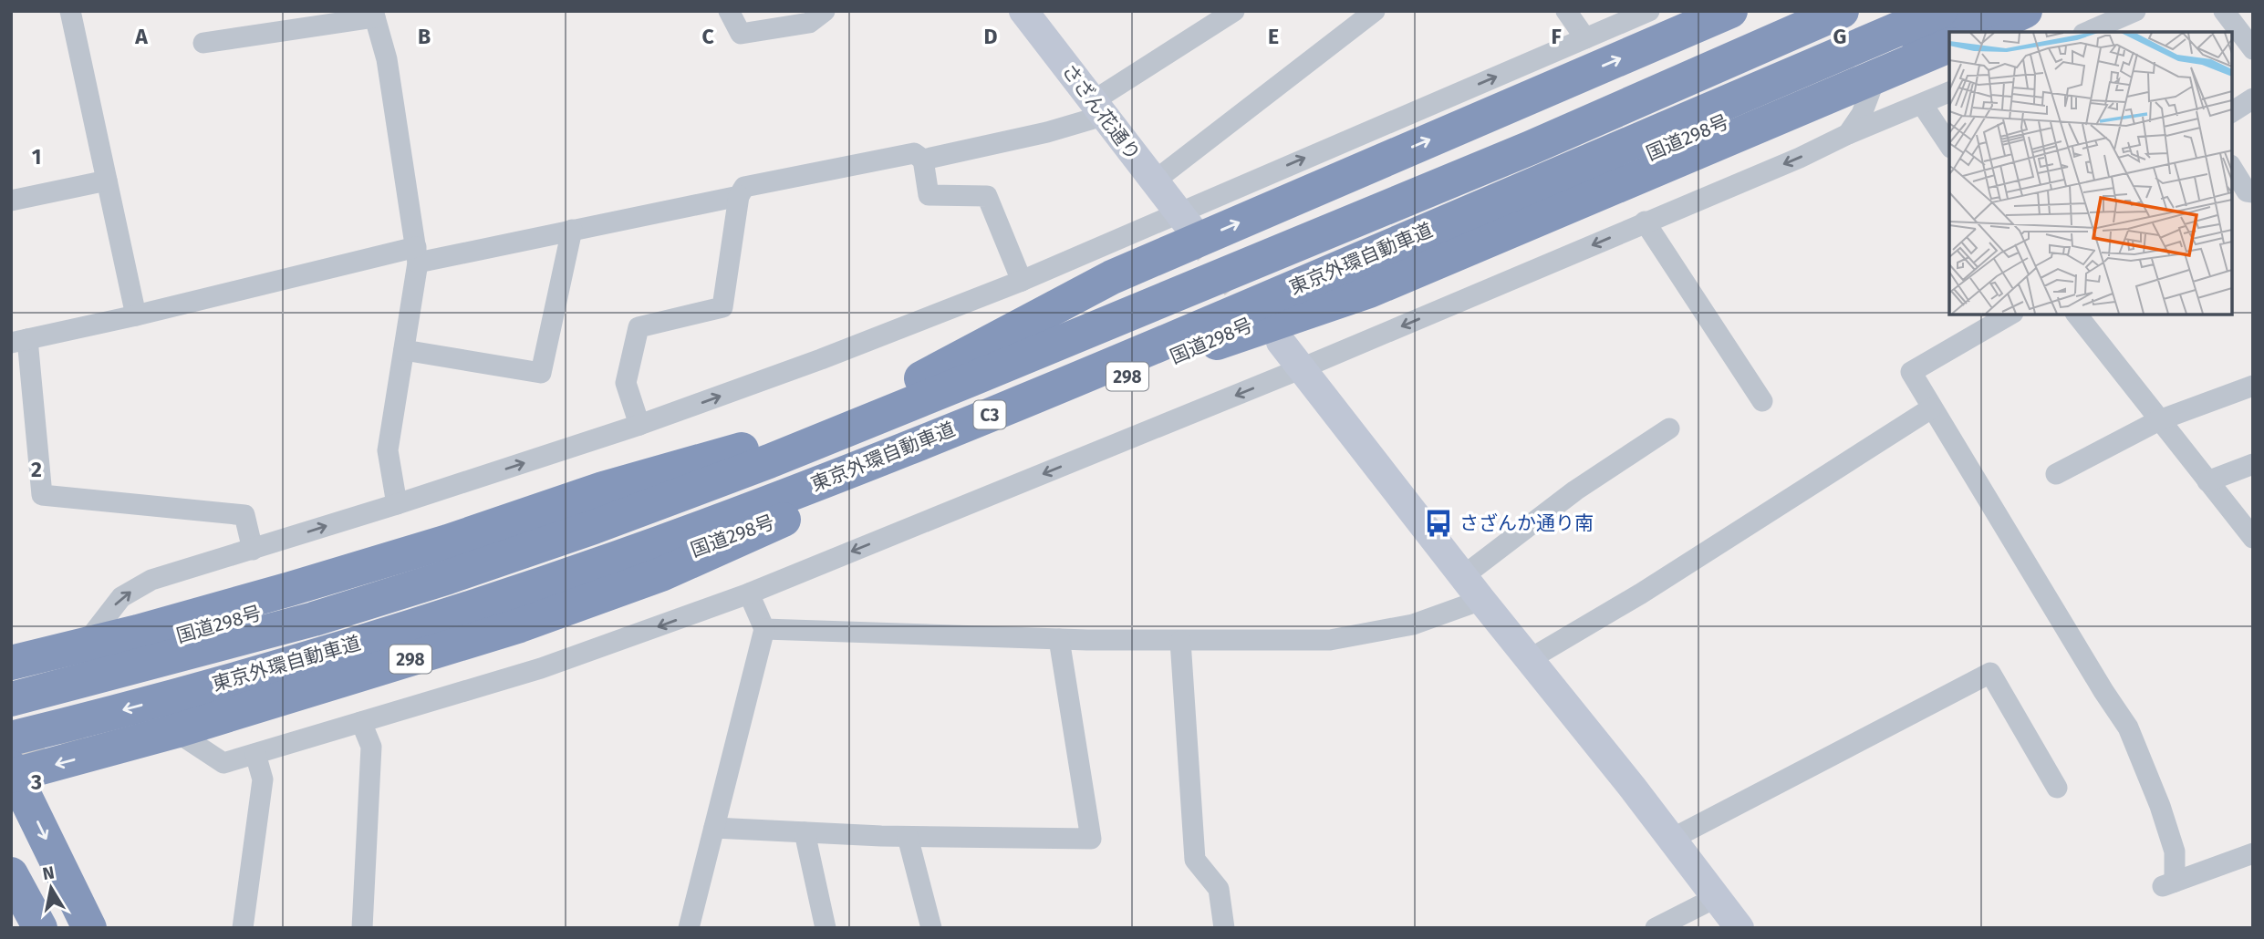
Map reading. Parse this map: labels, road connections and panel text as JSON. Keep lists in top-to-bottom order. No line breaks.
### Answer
{"streets":{"highway":["国道298号","東京外環自動車道","298","C3"],"street":["さざん花通り"]},"crossings":[["国道298号","298"]],"places":{"bus stop":["さざんか通り南"]},"north":"top","grid":{"columns":["A","B","C","D","E","F","G"],"rows":["1","2","3"]}}
